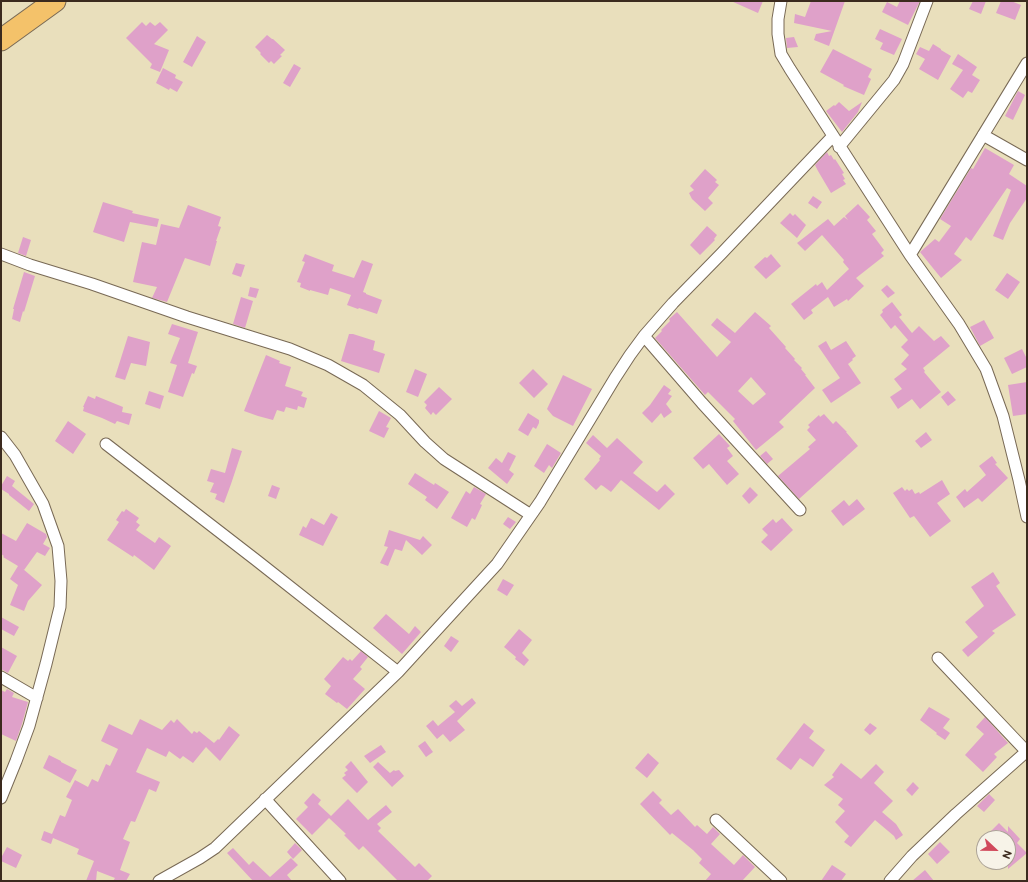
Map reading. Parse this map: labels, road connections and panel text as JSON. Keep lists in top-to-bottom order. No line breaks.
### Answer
{"north":"right"}
